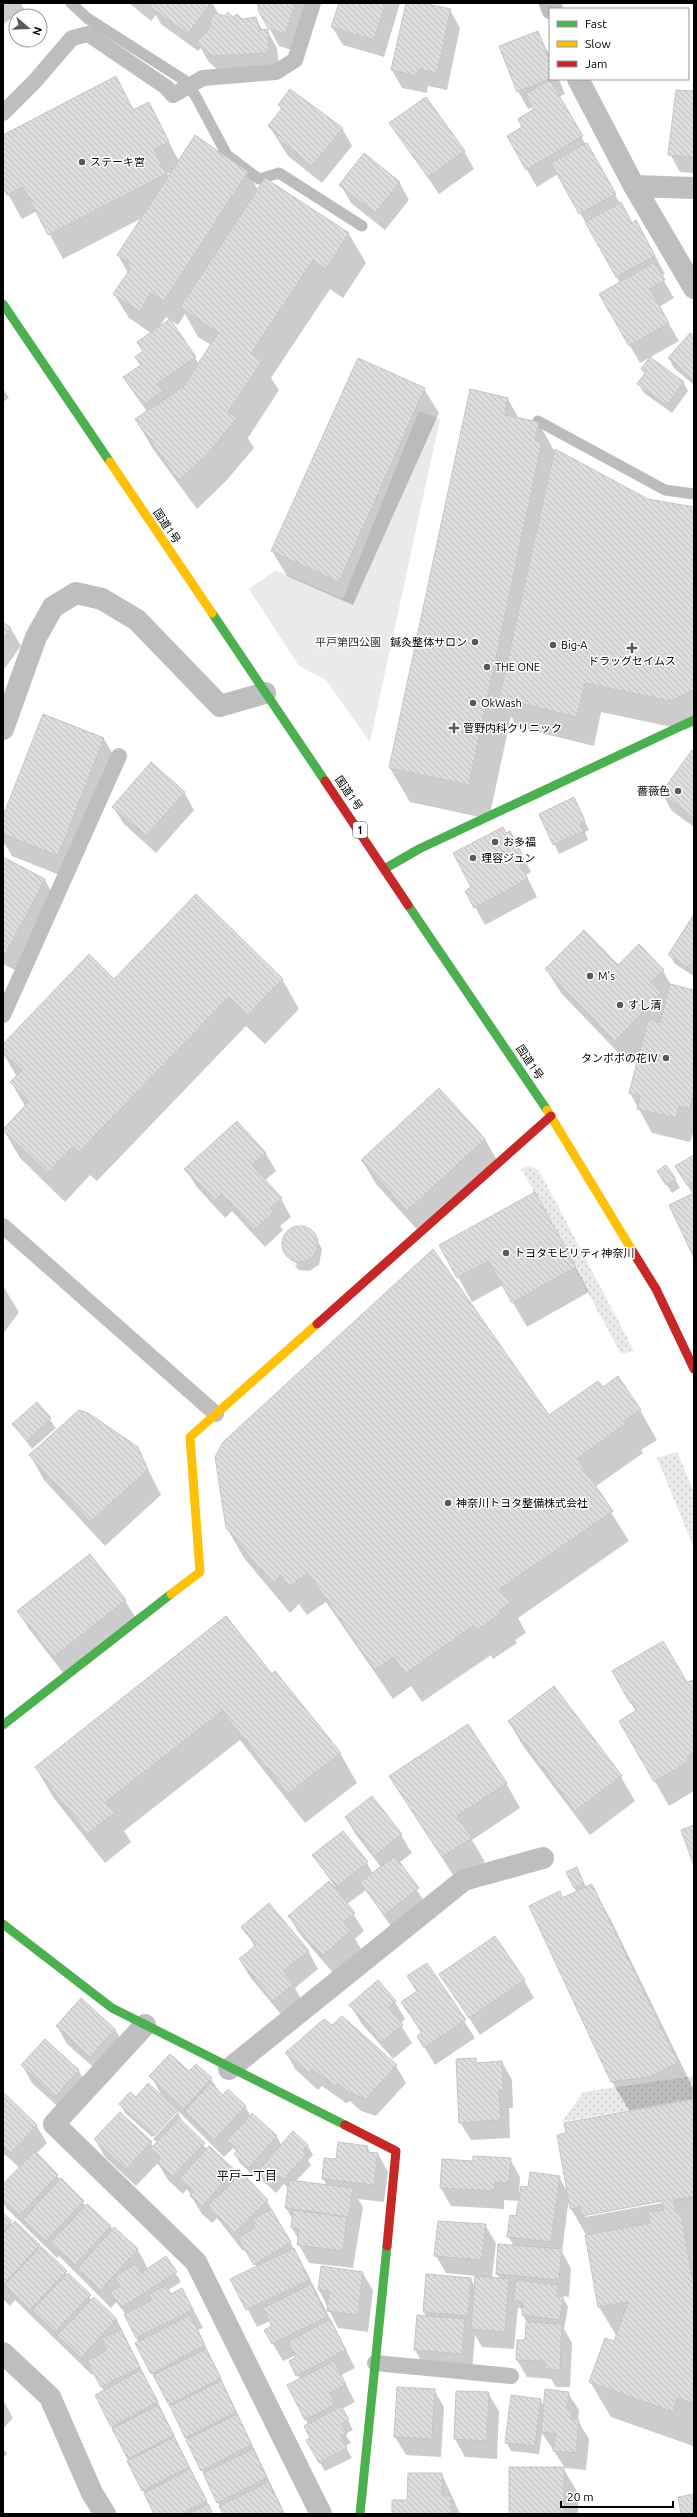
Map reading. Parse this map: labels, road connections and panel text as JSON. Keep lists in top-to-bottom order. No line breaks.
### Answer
{"streets":{"main road":["国道1号","1"]},"districts":["平戸一丁目"],"parks":["平戸第四公園"],"places":{"other":["ステーキ宮","鍼灸整体サロン","Big-A","THE ONE","OkWash","薔薇色","お多福","理容ジュン","M's","すし清","タンポポの花Ⅳ","トヨタモビリティ神奈川","神奈川トヨタ整備株式会社"],"health":["ドラッグセイムス","菅野内科クリニック"]},"legend":["Fast","Slow","Jam"],"scale_bar":"20 m","north":"right"}
